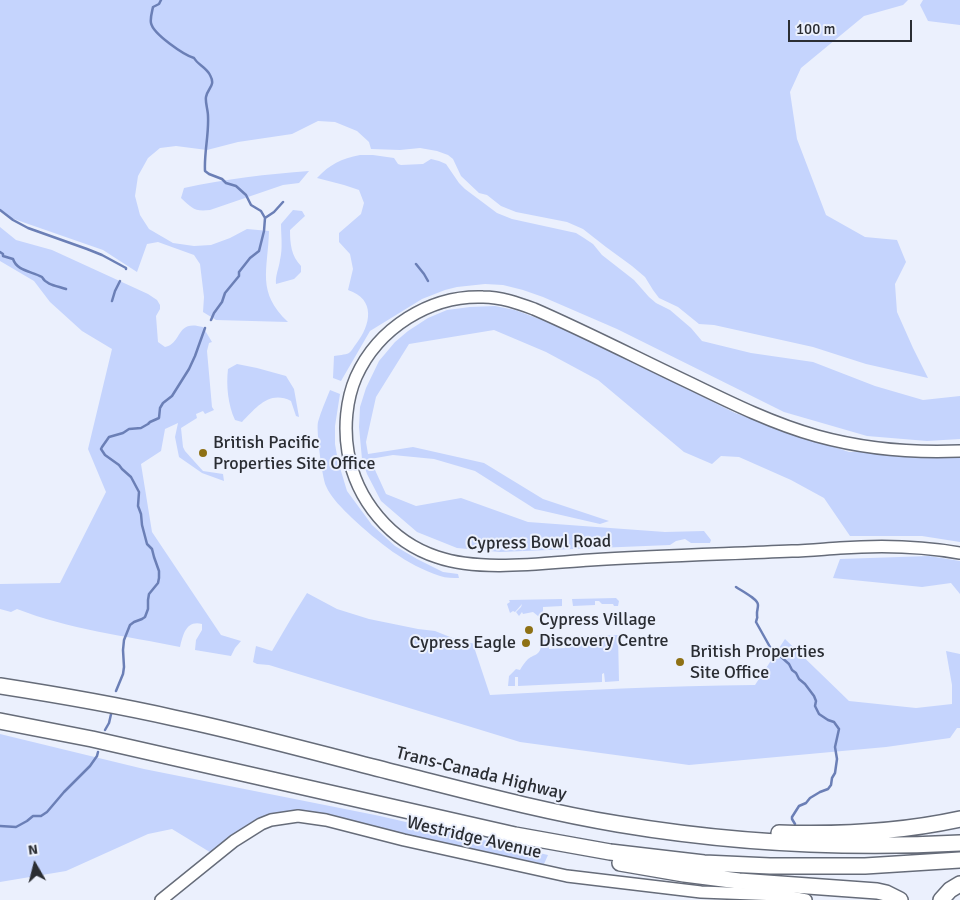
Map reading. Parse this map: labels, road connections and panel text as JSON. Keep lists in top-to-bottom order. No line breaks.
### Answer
{"streets":{"highway":["Trans-Canada Highway"],"street":["Cypress Bowl Road","Westridge Avenue"]},"places":["British Pacific Properties Site Office","Cypress Village Discovery Centre","Cypress Eagle","British Properties Site Office"],"scale_bar":"100 m","north":"top"}
